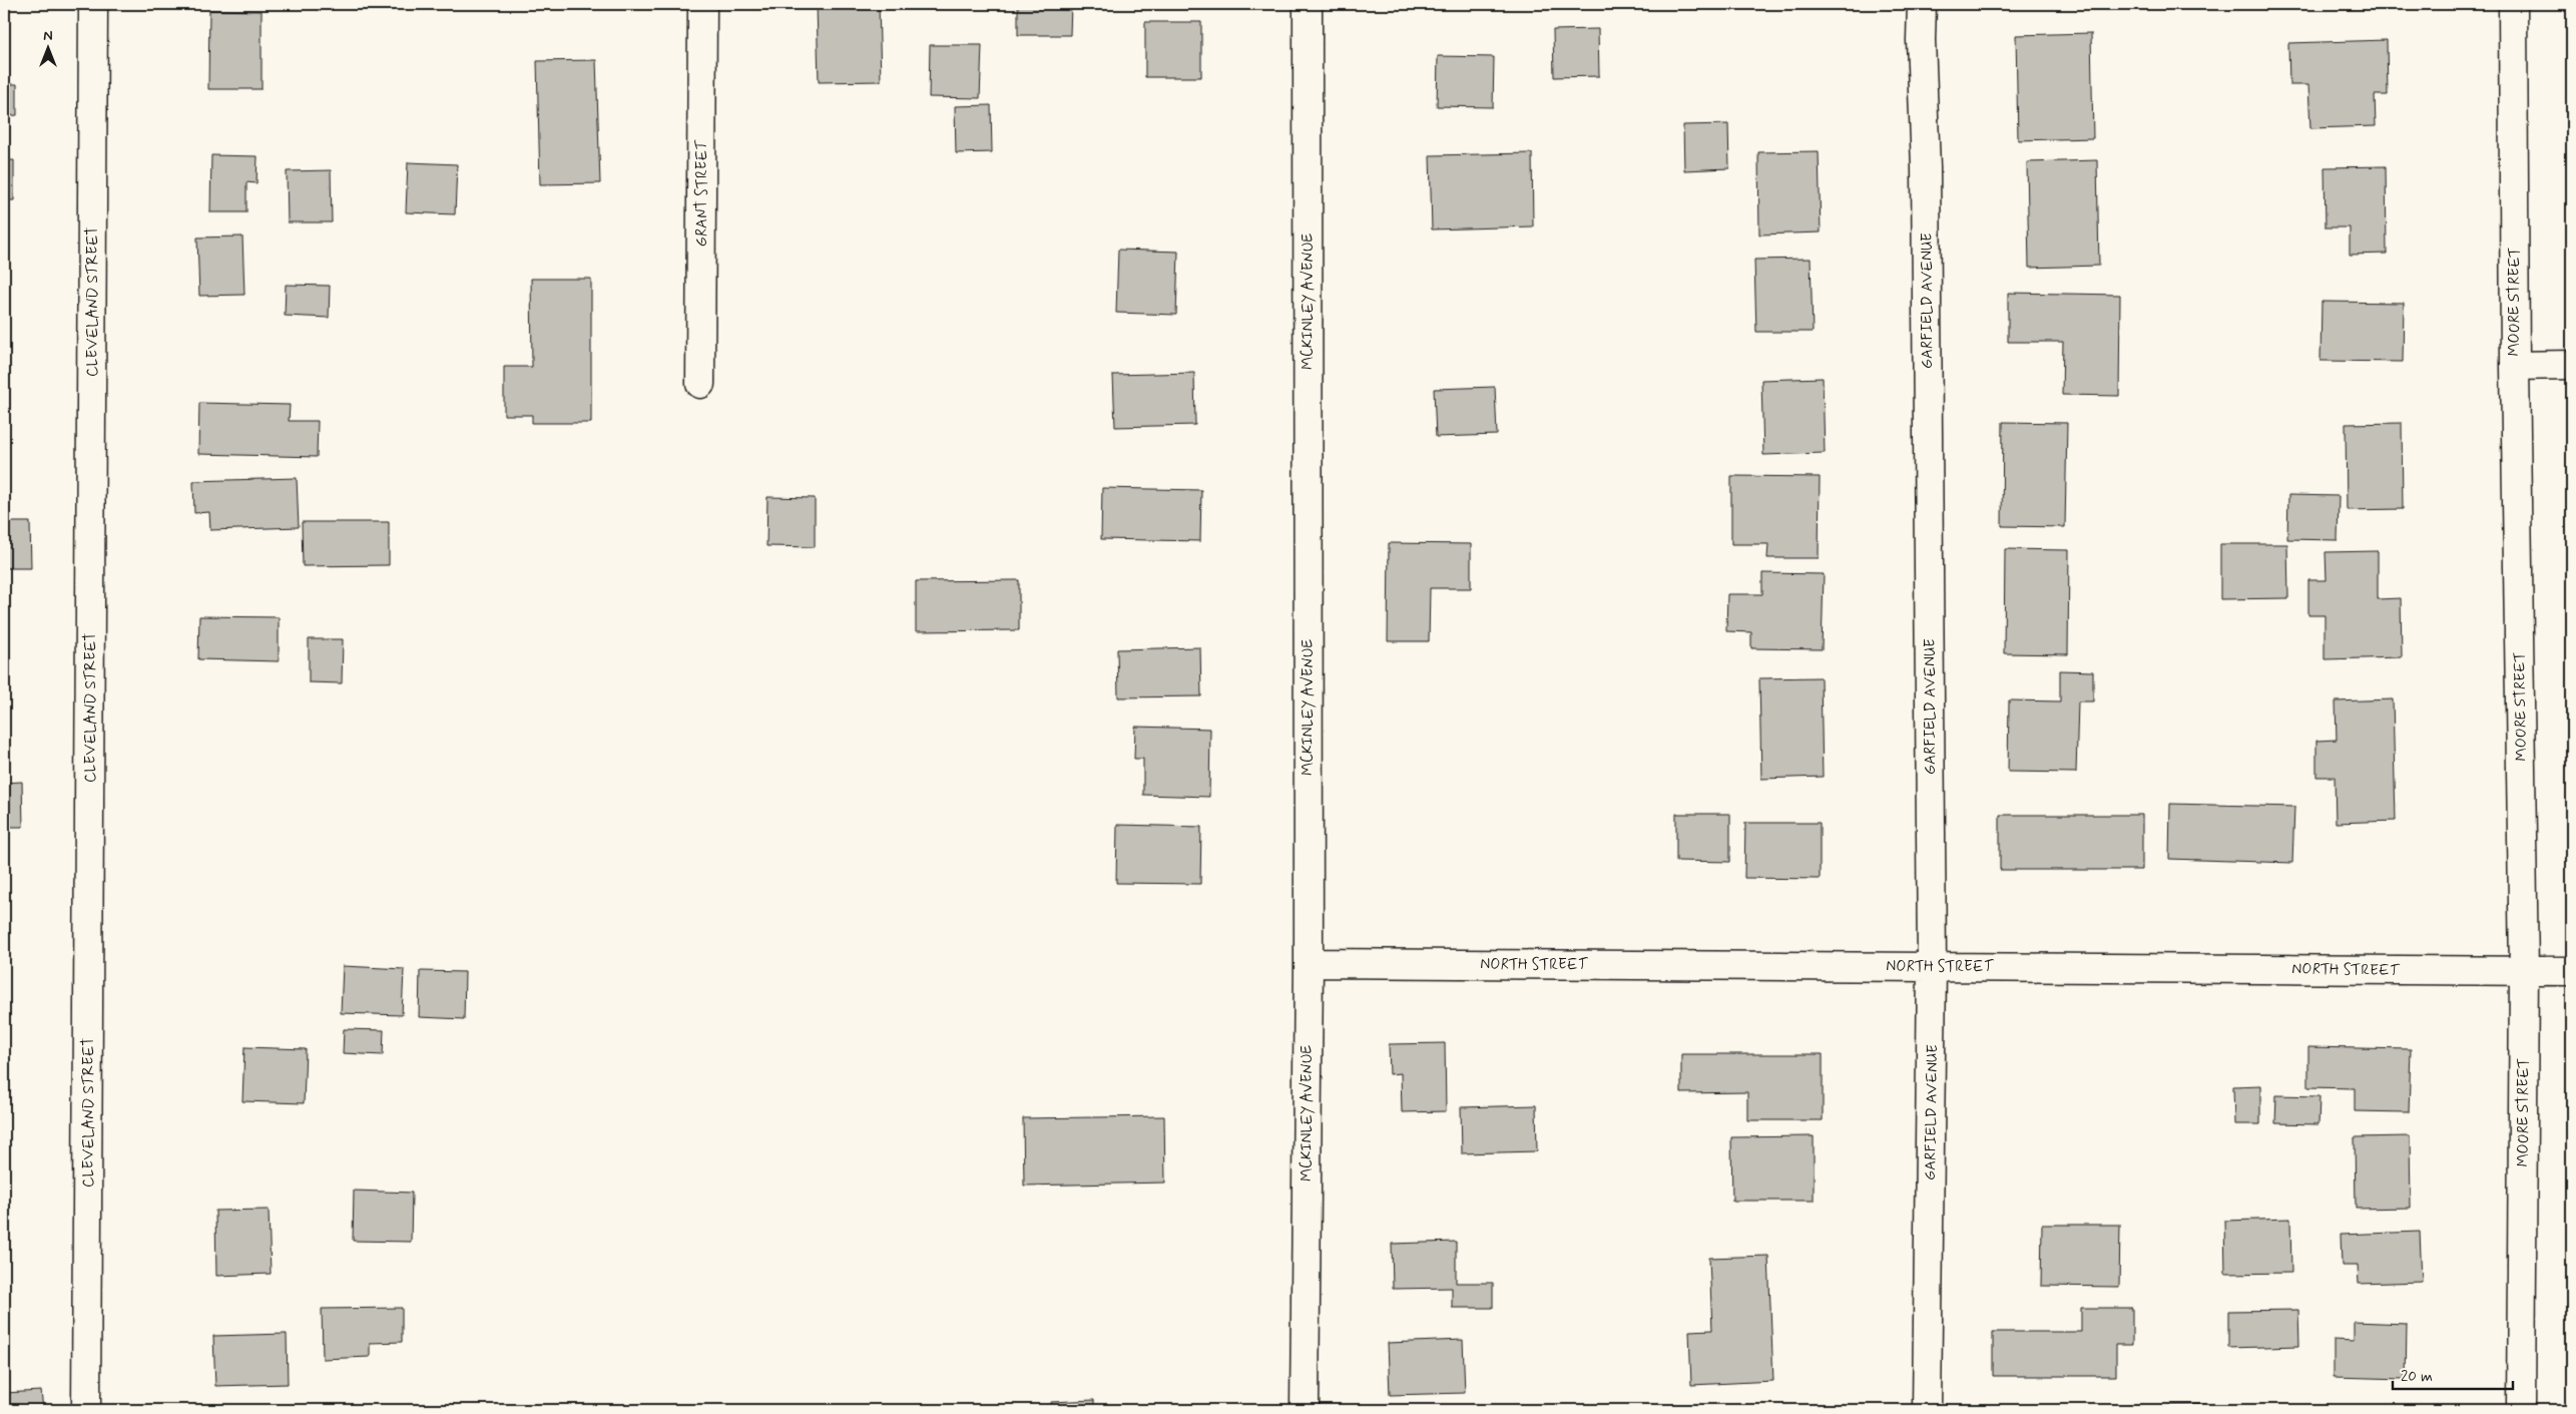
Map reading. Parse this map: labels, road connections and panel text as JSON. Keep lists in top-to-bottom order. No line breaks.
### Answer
{"streets":{"street":["GRANT STREET","GARFIELD AVENUE","CLEVELAND STREET","MCKINLEY AVENUE","MOORE STREET","NORTH STREET"]},"crossings":[["GARFIELD AVENUE","NORTH STREET"],["MCKINLEY AVENUE","NORTH STREET"],["MOORE STREET","NORTH STREET"]],"scale_bar":"20 m","north":"top"}
